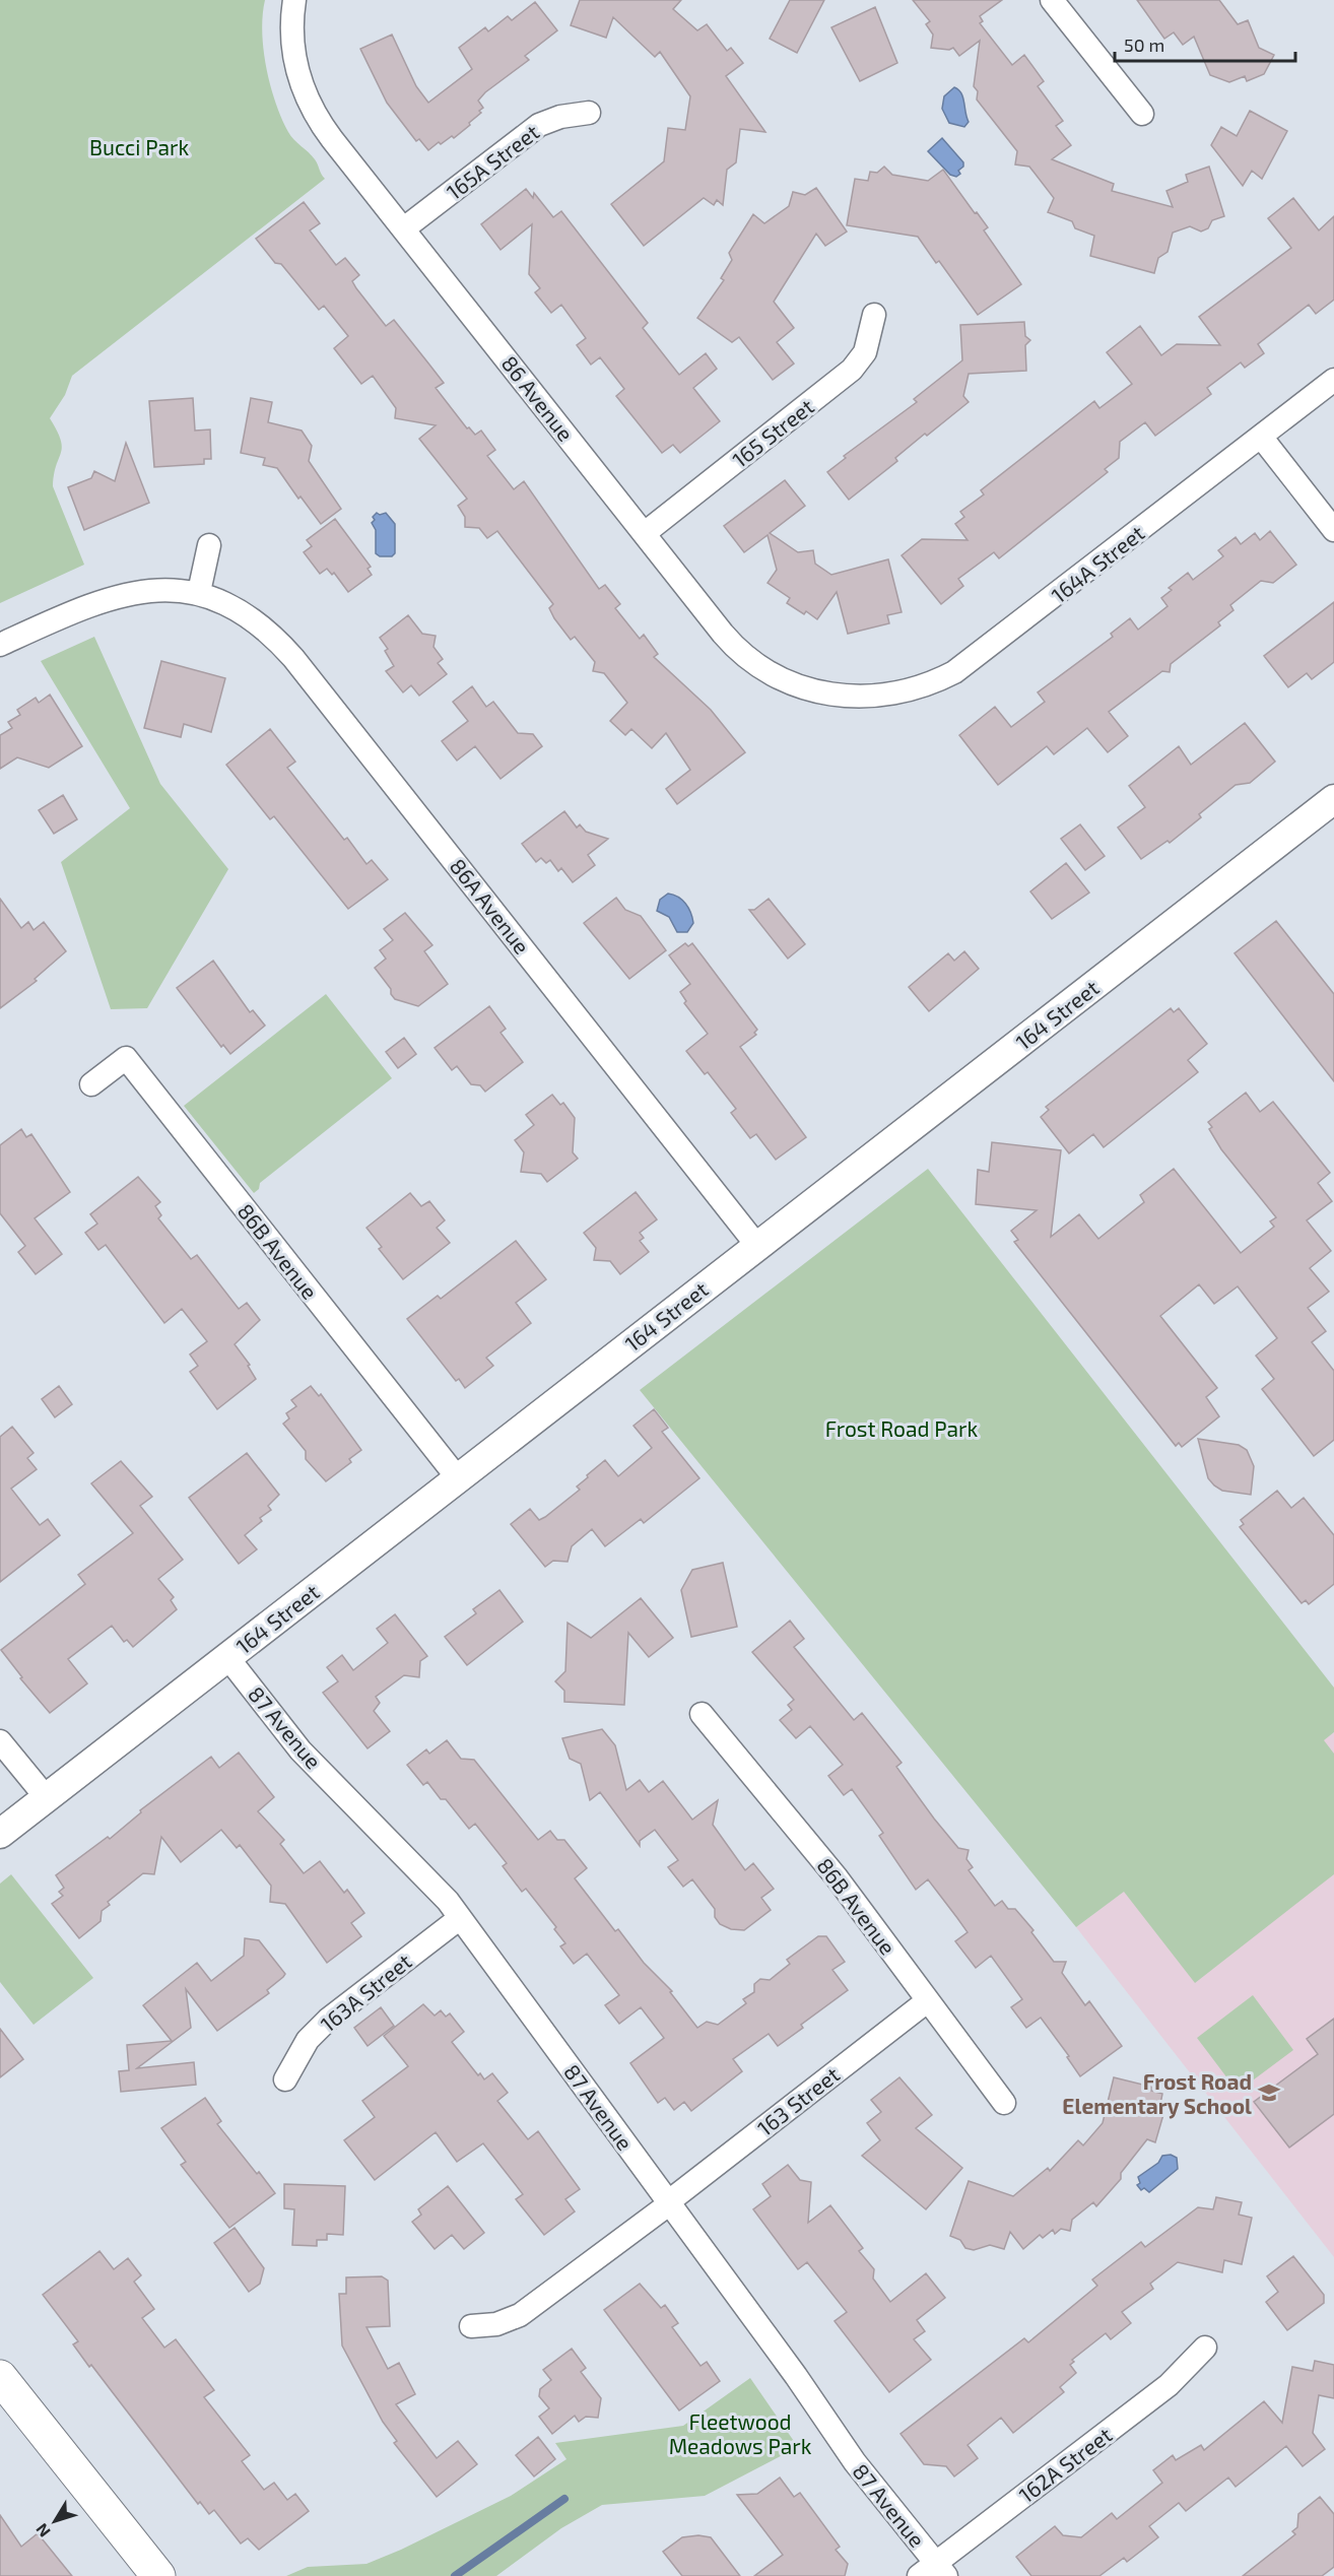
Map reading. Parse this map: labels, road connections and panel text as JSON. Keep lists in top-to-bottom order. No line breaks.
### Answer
{"streets":{"street":["165A Street","86 Avenue","165 Street","164A Street","86A Avenue","164 Street","86B Avenue","87 Avenue","163A Street","163 Street","162A Street"]},"crossings":[["165A Street","86 Avenue"],["86 Avenue","165 Street"],["86 Avenue","164A Street"],["86A Avenue","164 Street"],["164 Street","86B Avenue"],["164 Street","87 Avenue"],["86B Avenue","163 Street"],["87 Avenue","163A Street"],["87 Avenue","163 Street"],["87 Avenue","162A Street"]],"parks":["Bucci Park","Frost Road Park","Fleetwood Meadows Park"],"places":{"school or university":["Frost Road Elementary School"]},"scale_bar":"50 m","north":"bottom left"}
